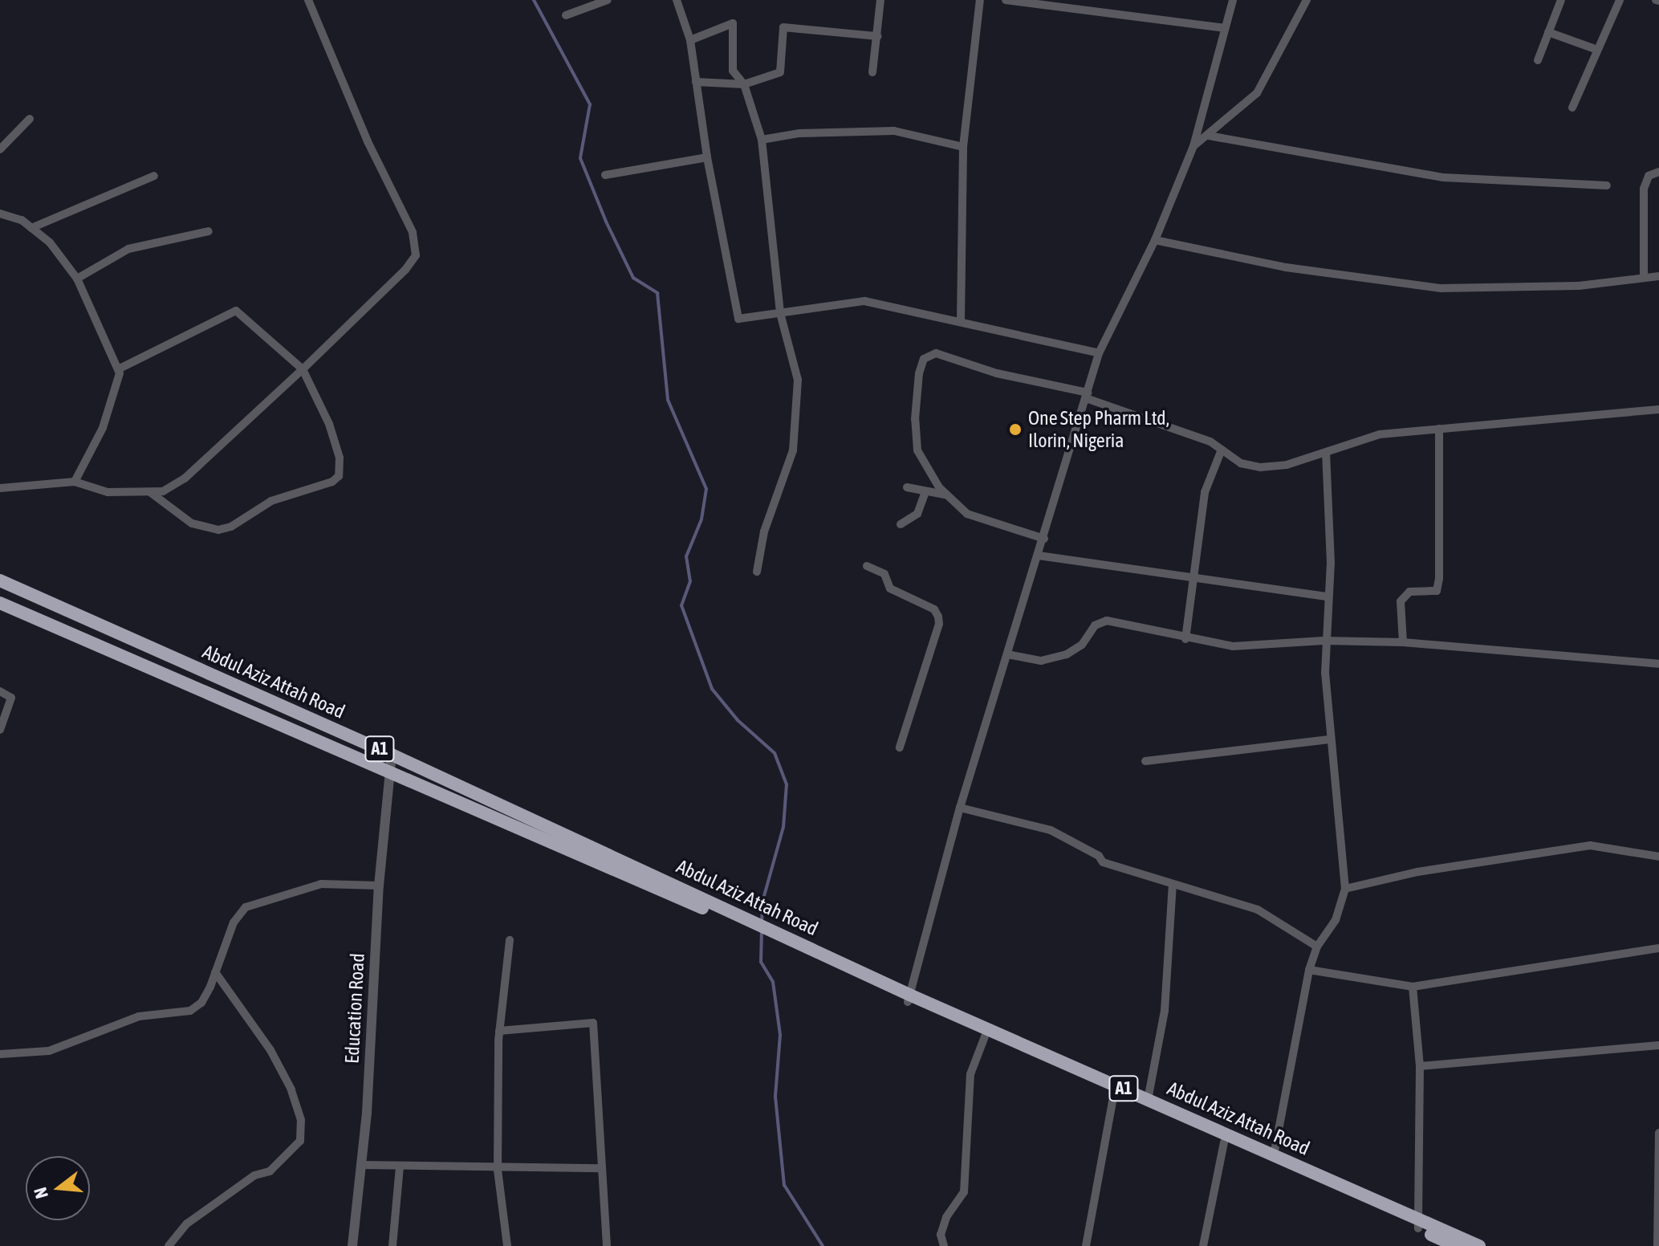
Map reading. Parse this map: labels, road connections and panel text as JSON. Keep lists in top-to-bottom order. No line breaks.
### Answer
{"streets":{"highway":["Abdul Aziz Attah Road","A1"],"street":["Education Road"]},"crossings":[["Abdul Aziz Attah Road","Education Road"]],"places":["One Step Pharm Ltd, Ilorin, Nigeria"],"north":"left"}
